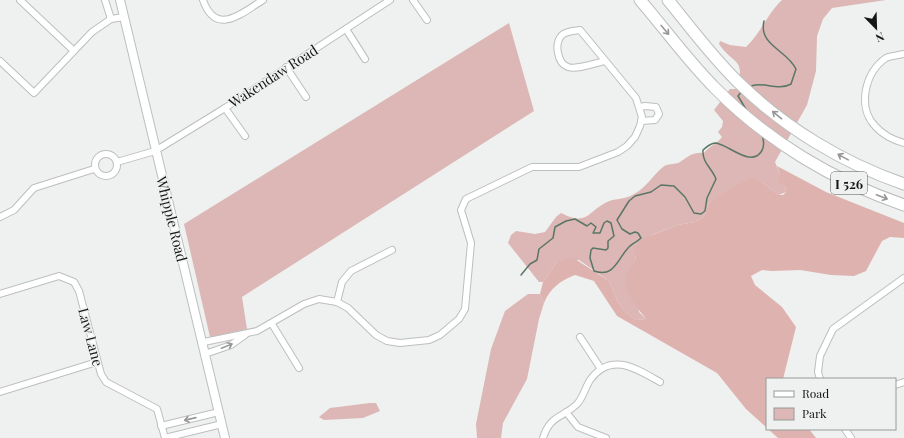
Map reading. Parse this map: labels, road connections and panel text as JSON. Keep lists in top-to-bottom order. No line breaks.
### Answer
{"streets":{"highway":["I 526"],"main road":["Whipple Road"],"street":["Wakendaw Road","Law Lane"]},"crossings":[["Wakendaw Road","Whipple Road"]],"legend":["Road","Park"],"north":"bottom right"}
